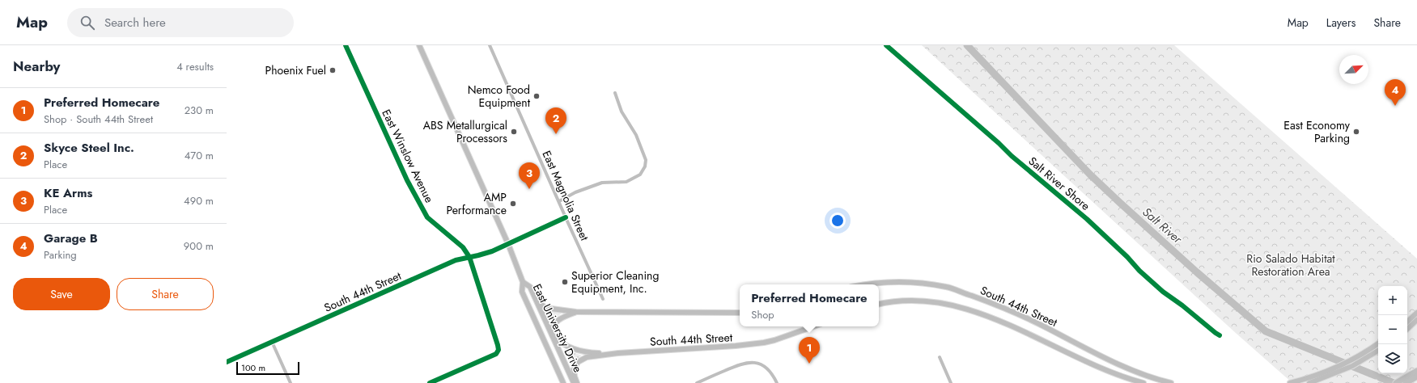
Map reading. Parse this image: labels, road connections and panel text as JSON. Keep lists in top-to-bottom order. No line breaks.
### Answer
{"streets":{"main road":["South 44th Street","East University Drive"],"street":["East Winslow Avenue","East Magnolia Street"],"cycle path":["Salt River Shore"]},"crossings":[["East Winslow Avenue","South 44th Street"],["East Magnolia Street","South 44th Street"],["South 44th Street","East University Drive"]],"water":["Salt River"],"parks":["Rio Salado Habitat Restoration Area"],"places":["Phoenix Fuel","Nemco Food Equipment","ABS Metallurgical Processors","East Economy Parking","AMP Performance","Superior Cleaning Equipment, Inc."],"scale_bar":"100 m","north":"top right","page":{"header":"Map","search":"Search here","nav":["Map","Layers","Share"],"heading":["Nearby","4 results"],"pins":["4","2","3","1"],"list":[{"mark":"1","name":"Preferred Homecare","note":"Shop · South 44th Street","value":"230 m"},{"mark":"2","name":"Skyce Steel Inc.","note":"Place","value":"470 m"},{"mark":"3","name":"KE Arms","note":"Place","value":"490 m"},{"mark":"4","name":"Garage B","note":"Parking","value":"900 m"}],"buttons":["Save","Share"],"popup":["Preferred Homecare","Shop"],"map_buttons":["+","−"],"scale":"100 m"}}
